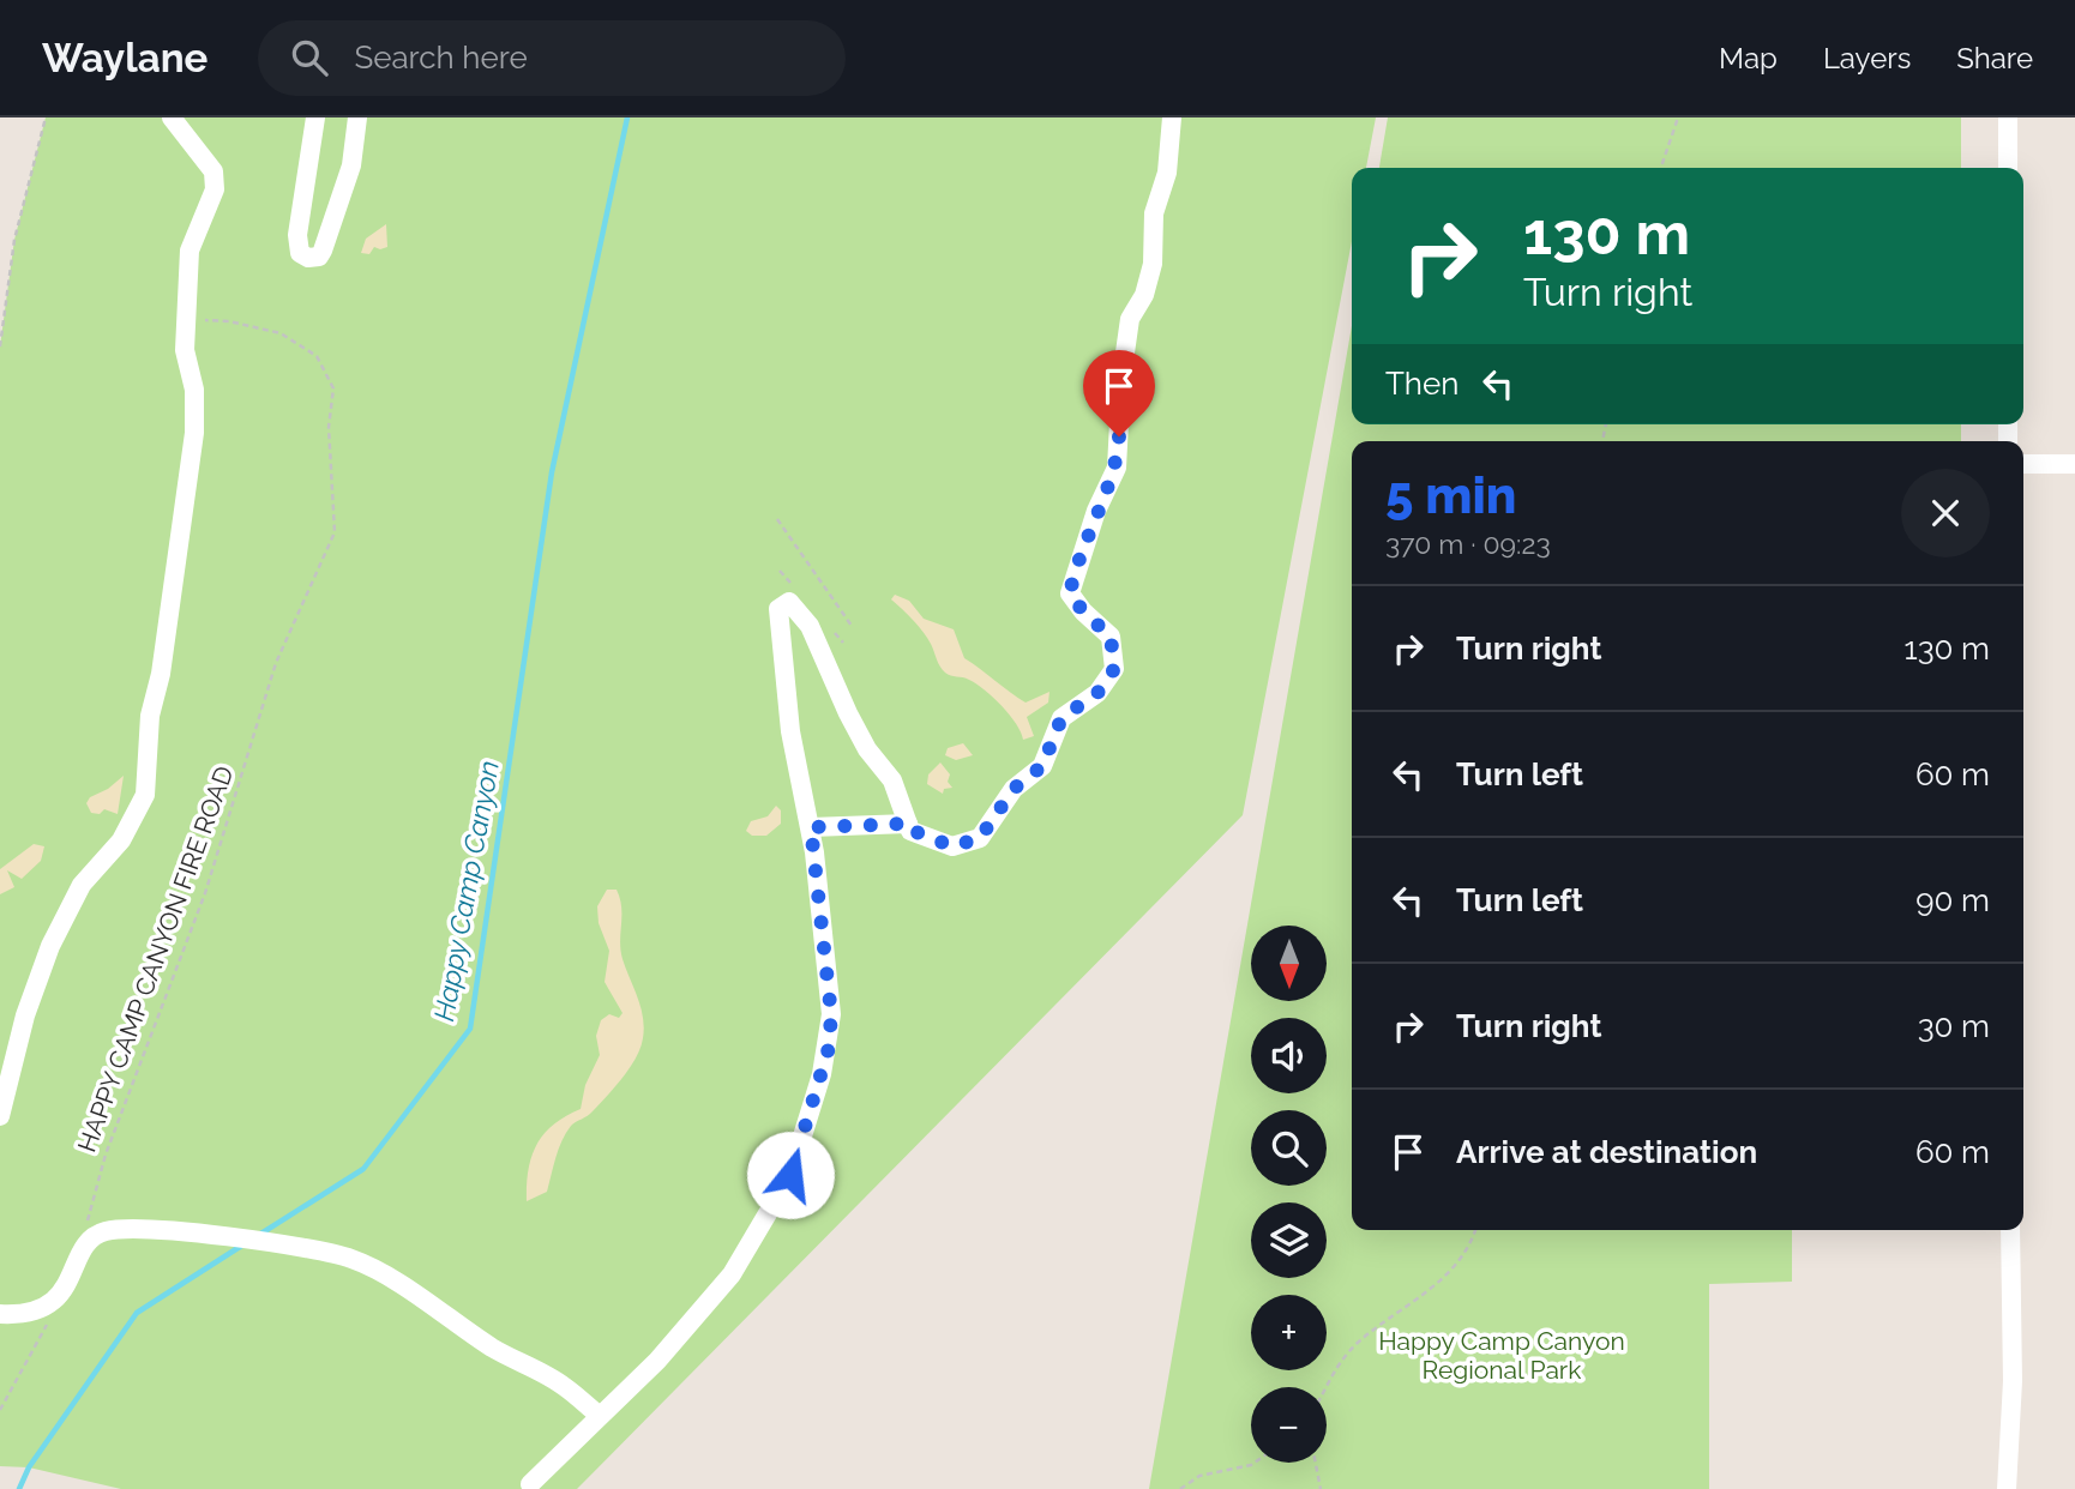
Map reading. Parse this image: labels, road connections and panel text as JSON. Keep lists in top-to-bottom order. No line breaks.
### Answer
{"streets":{"path":["HAPPY CAMP CANYON FIRE ROAD"]},"water":["Happy Camp Canyon"],"parks":["Happy Camp Canyon Regional Park"],"north":"bottom","page":{"header":"Waylane","search":"Search here","nav":["Map","Layers","Share"],"turn":["130 m","Turn right"],"then":"Then","heading":["5 min","370 m · 09:23"],"list":[{"name":"Turn right","value":"130 m"},{"name":"Turn left","value":"60 m"},{"name":"Turn left","value":"90 m"},{"name":"Turn right","value":"30 m"},{"name":"Arrive at destination","value":"60 m"}],"map_buttons":["+","−"]}}
